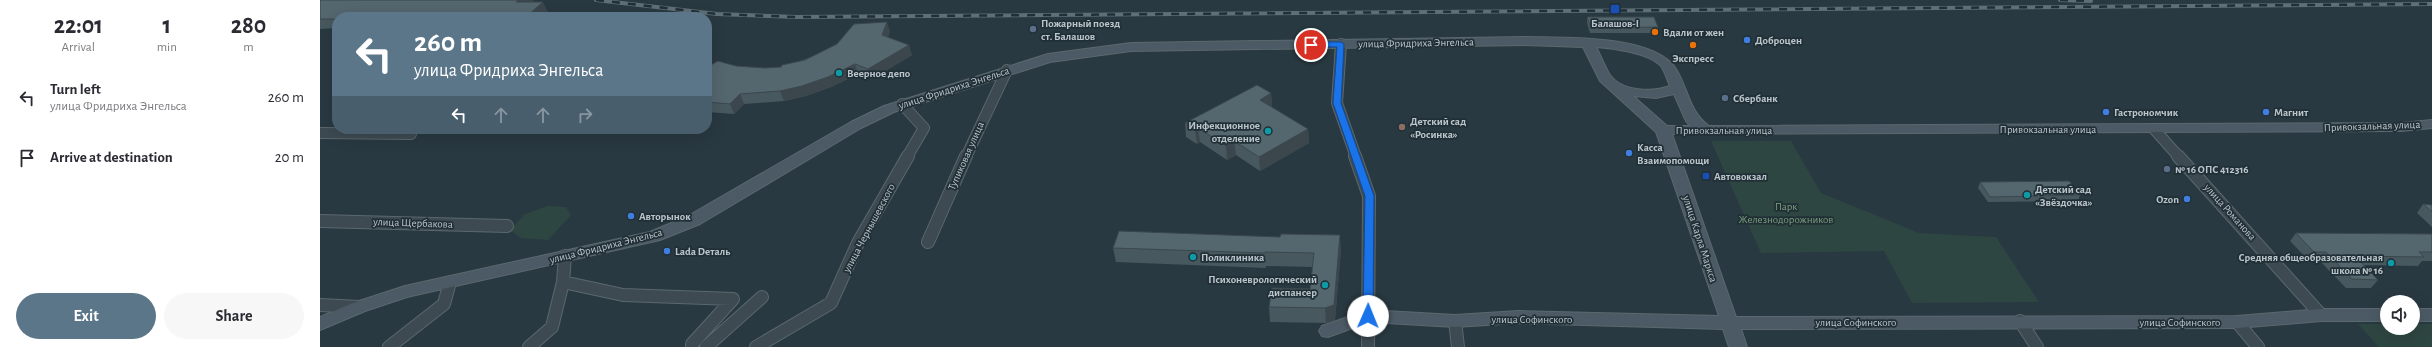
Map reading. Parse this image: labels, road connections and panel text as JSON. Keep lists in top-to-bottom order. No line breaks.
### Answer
{"streets":{"main road":["улица Фридриха Энгельса","Привокзальная улица","улица Карла Маркса","улица Софинского"],"street":["Тупиковая улица","улица Романова","улица Щербакова","улица Чернышевского"]},"crossings":[["улица Фридриха Энгельса","Привокзальная улица"],["улица Фридриха Энгельса","Тупиковая улица"],["улица Фридриха Энгельса","улица Чернышевского"],["Привокзальная улица","улица Романова"],["Привокзальная улица","улица Карла Маркса"],["улица Романова","улица Софинского"],["улица Карла Маркса","улица Софинского"]],"parks":["Парк Железнодорожников"],"places":{"transit":["Балашов-I","Автовокзал"],"other":["Пожарный поезд ст. Балашов","Вдали от жен","Доброцен","Экспресс","Веерное депо","Сбербанк","Гастрономчик","Магнит","Детский сад «Росинка»","Инфекционное отделение","Касса Взаимопомощи","№ 16 ОПС 412316","Детский сад «Звёздочка»","Ozon","Авторынок","Lada Dеталь","Поликлиника","Средняя общеобразовательная школа № 16","Психоневрологический диспансер"]},"page":{"eta":["22:01","Arrival","1","min","280","m"],"turn":["260 m","улица Фридриха Энгельса"],"list":[{"name":"Turn left","note":"улица Фридриха Энгельса","value":"260 m"},{"name":"Arrive at destination","value":"20 m"}],"buttons":["Exit","Share"]}}
